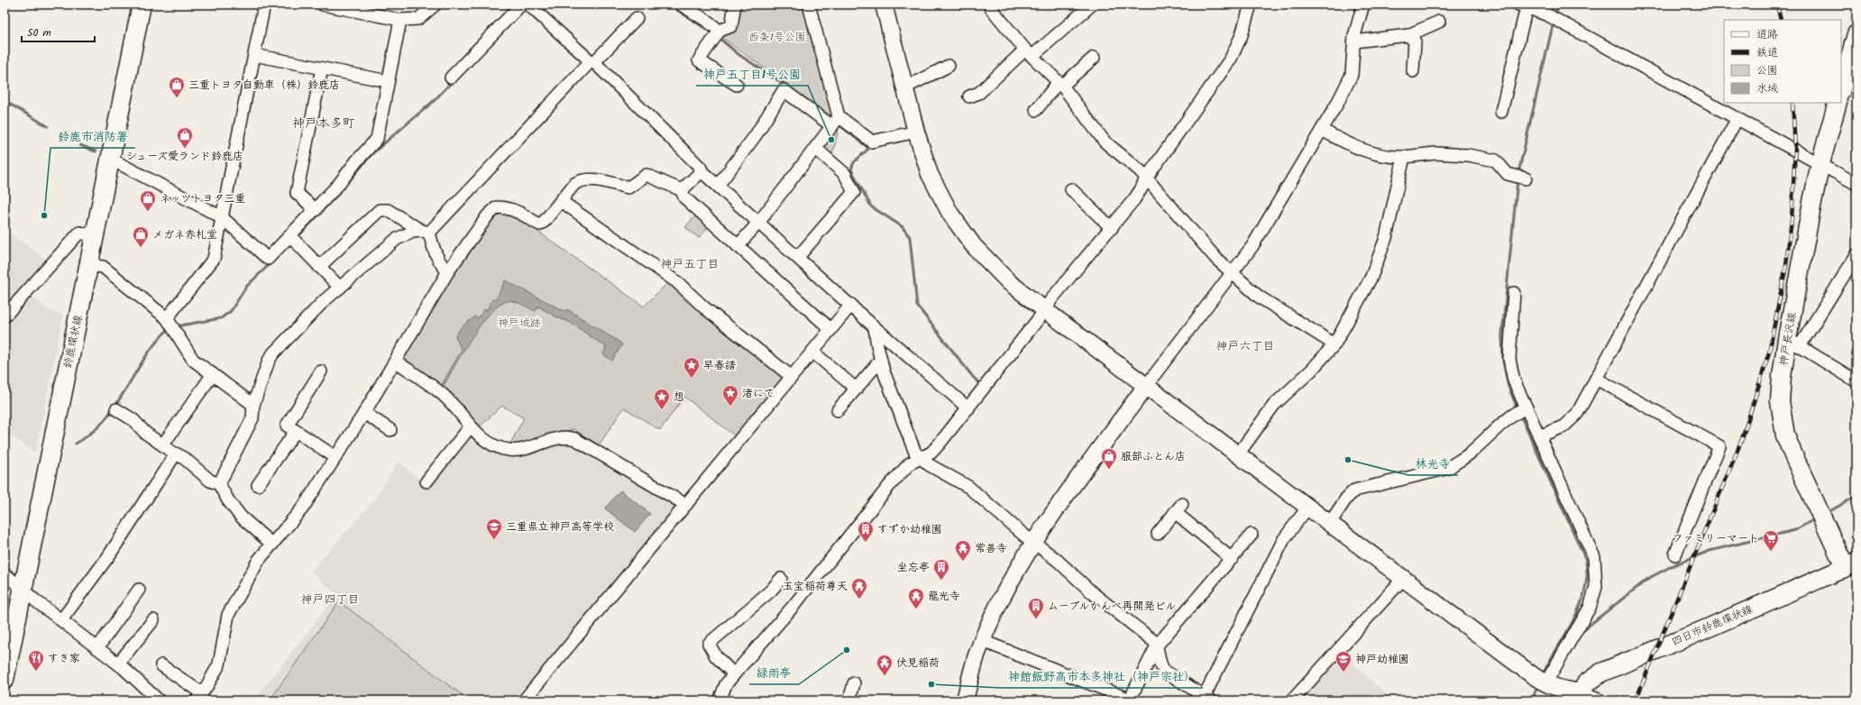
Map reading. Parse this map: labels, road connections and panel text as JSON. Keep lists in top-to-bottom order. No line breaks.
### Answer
{"streets":{"main road":["神戸長沢線","鈴鹿環状線","四日市鈴鹿環状線"]},"crossings":[["神戸長沢線","四日市鈴鹿環状線"]],"districts":["神戸本多町","神戸五丁目","神戸六丁目","神戸四丁目"],"parks":["西条1号公園","神戸城跡"],"places":{"shop":["三重トヨタ自動車（株）鈴鹿店","シューズ愛ランド鈴鹿店","ネッツトヨタ三重","メガネ赤札堂","服部ふとん店"],"other":["神戸五丁目1号公園","鈴鹿市消防署","林光寺","緑雨亭","神館飯野高市本多神社（神戸宗社）"],"place":["早春譜","渚にて","想"],"school or university":["三重県立神戸高等学校","神戸幼稚園"],"building":["すずか幼稚園","坐忘亭","ムーブルかんべ再開発ビル"],"supermarket":["ファミリーマート"],"temple":["常善寺","玉宝稲荷尊天","龍光寺","伏見稲荷"],"restaurant":["すき家"]},"legend":["道路","鉄道","公園","水域"],"scale_bar":"50 m"}
